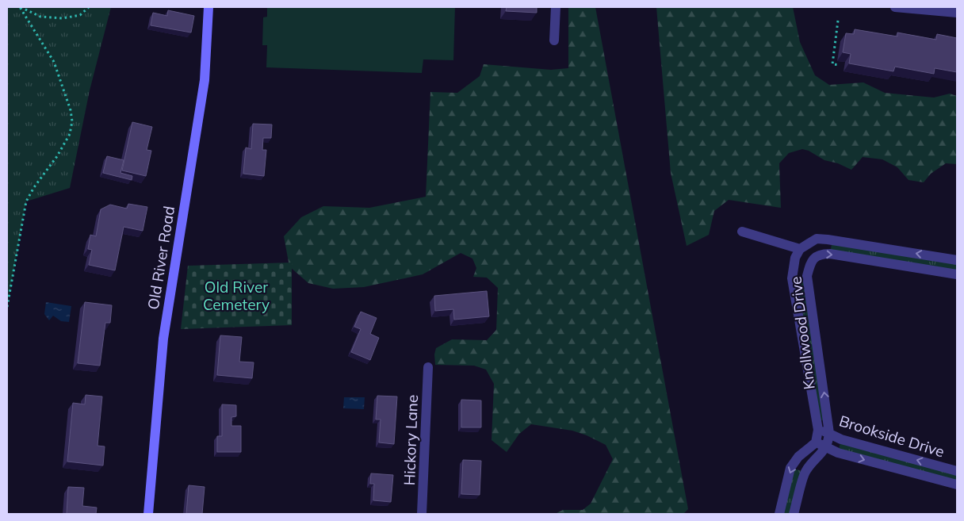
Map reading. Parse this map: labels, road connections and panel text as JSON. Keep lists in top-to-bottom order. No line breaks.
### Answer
{"streets":{"main road":["Old River Road"],"street":["Knollwood Drive","Brookside Drive","Hickory Lane"]},"crossings":[["Knollwood Drive","Brookside Drive"]],"parks":["Old River Cemetery"]}
